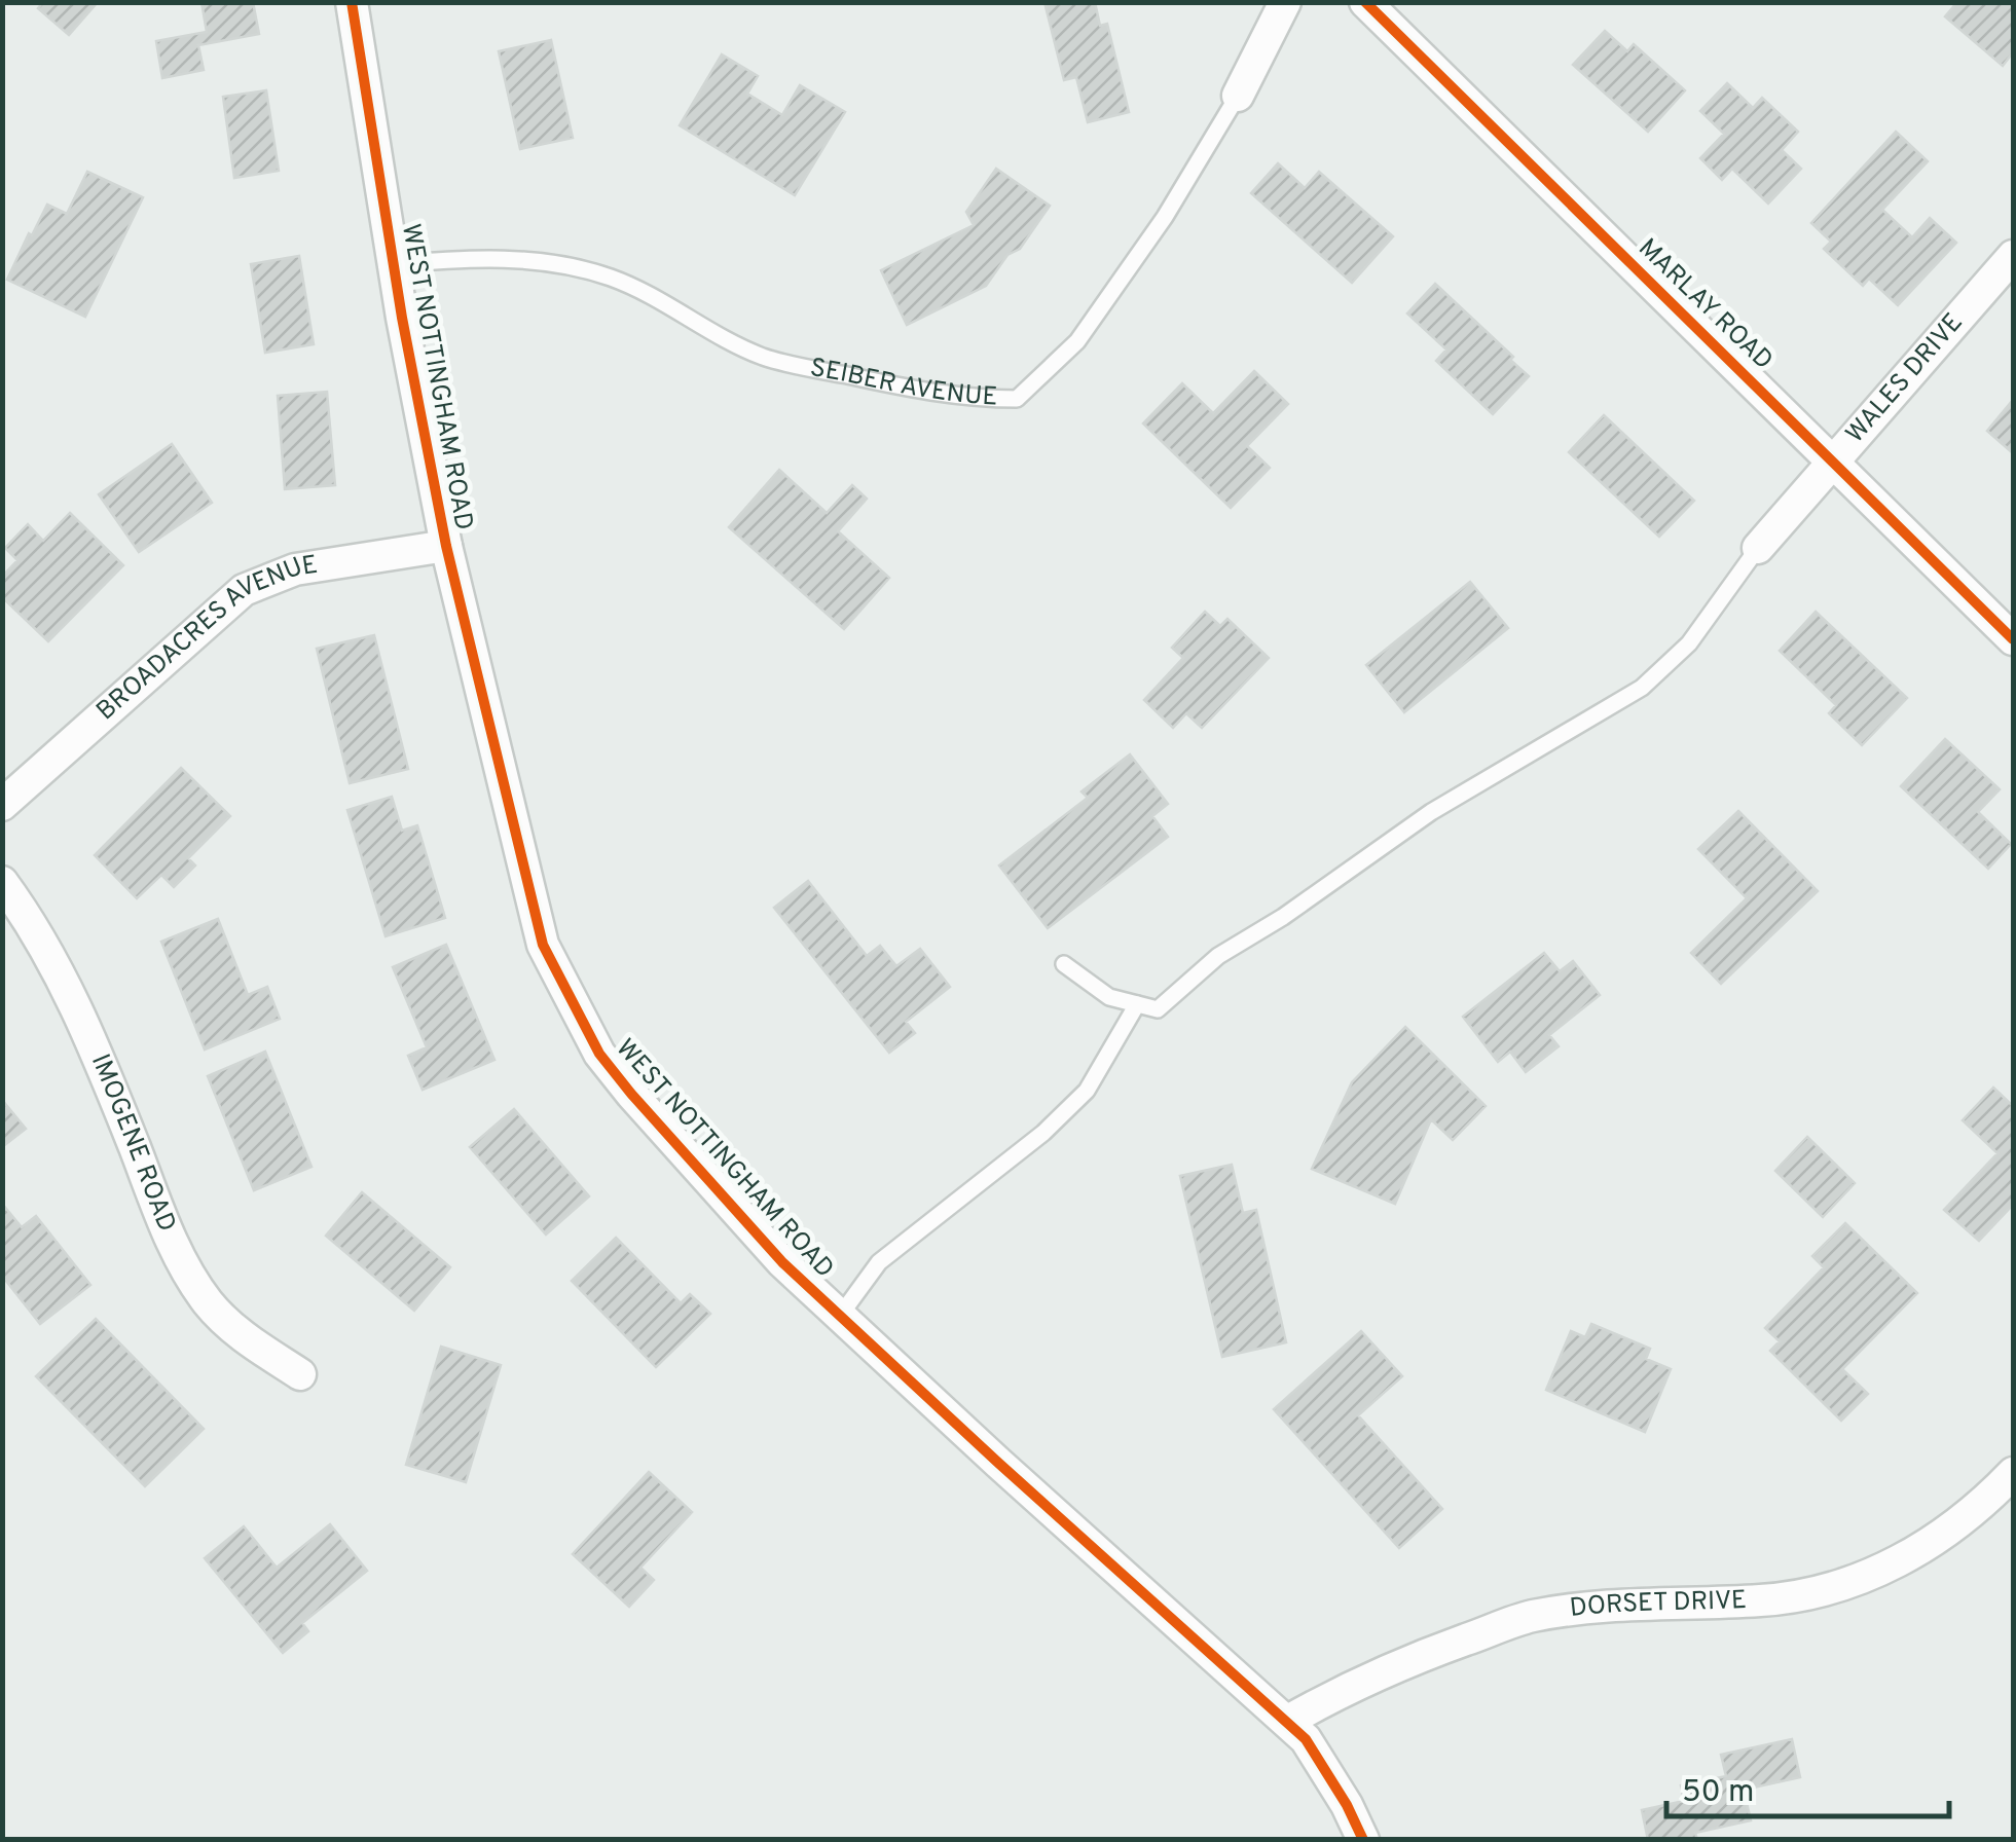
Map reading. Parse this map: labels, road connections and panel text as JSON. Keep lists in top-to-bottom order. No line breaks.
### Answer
{"streets":{"street":["MARLAY ROAD","WEST NOTTINGHAM ROAD","WALES DRIVE","SEIBER AVENUE","BROADACRES AVENUE","IMOGENE ROAD","DORSET DRIVE"]},"crossings":[["MARLAY ROAD","WALES DRIVE"],["WEST NOTTINGHAM ROAD","SEIBER AVENUE"],["WEST NOTTINGHAM ROAD","BROADACRES AVENUE"],["WEST NOTTINGHAM ROAD","DORSET DRIVE"]],"scale_bar":"50 m"}
